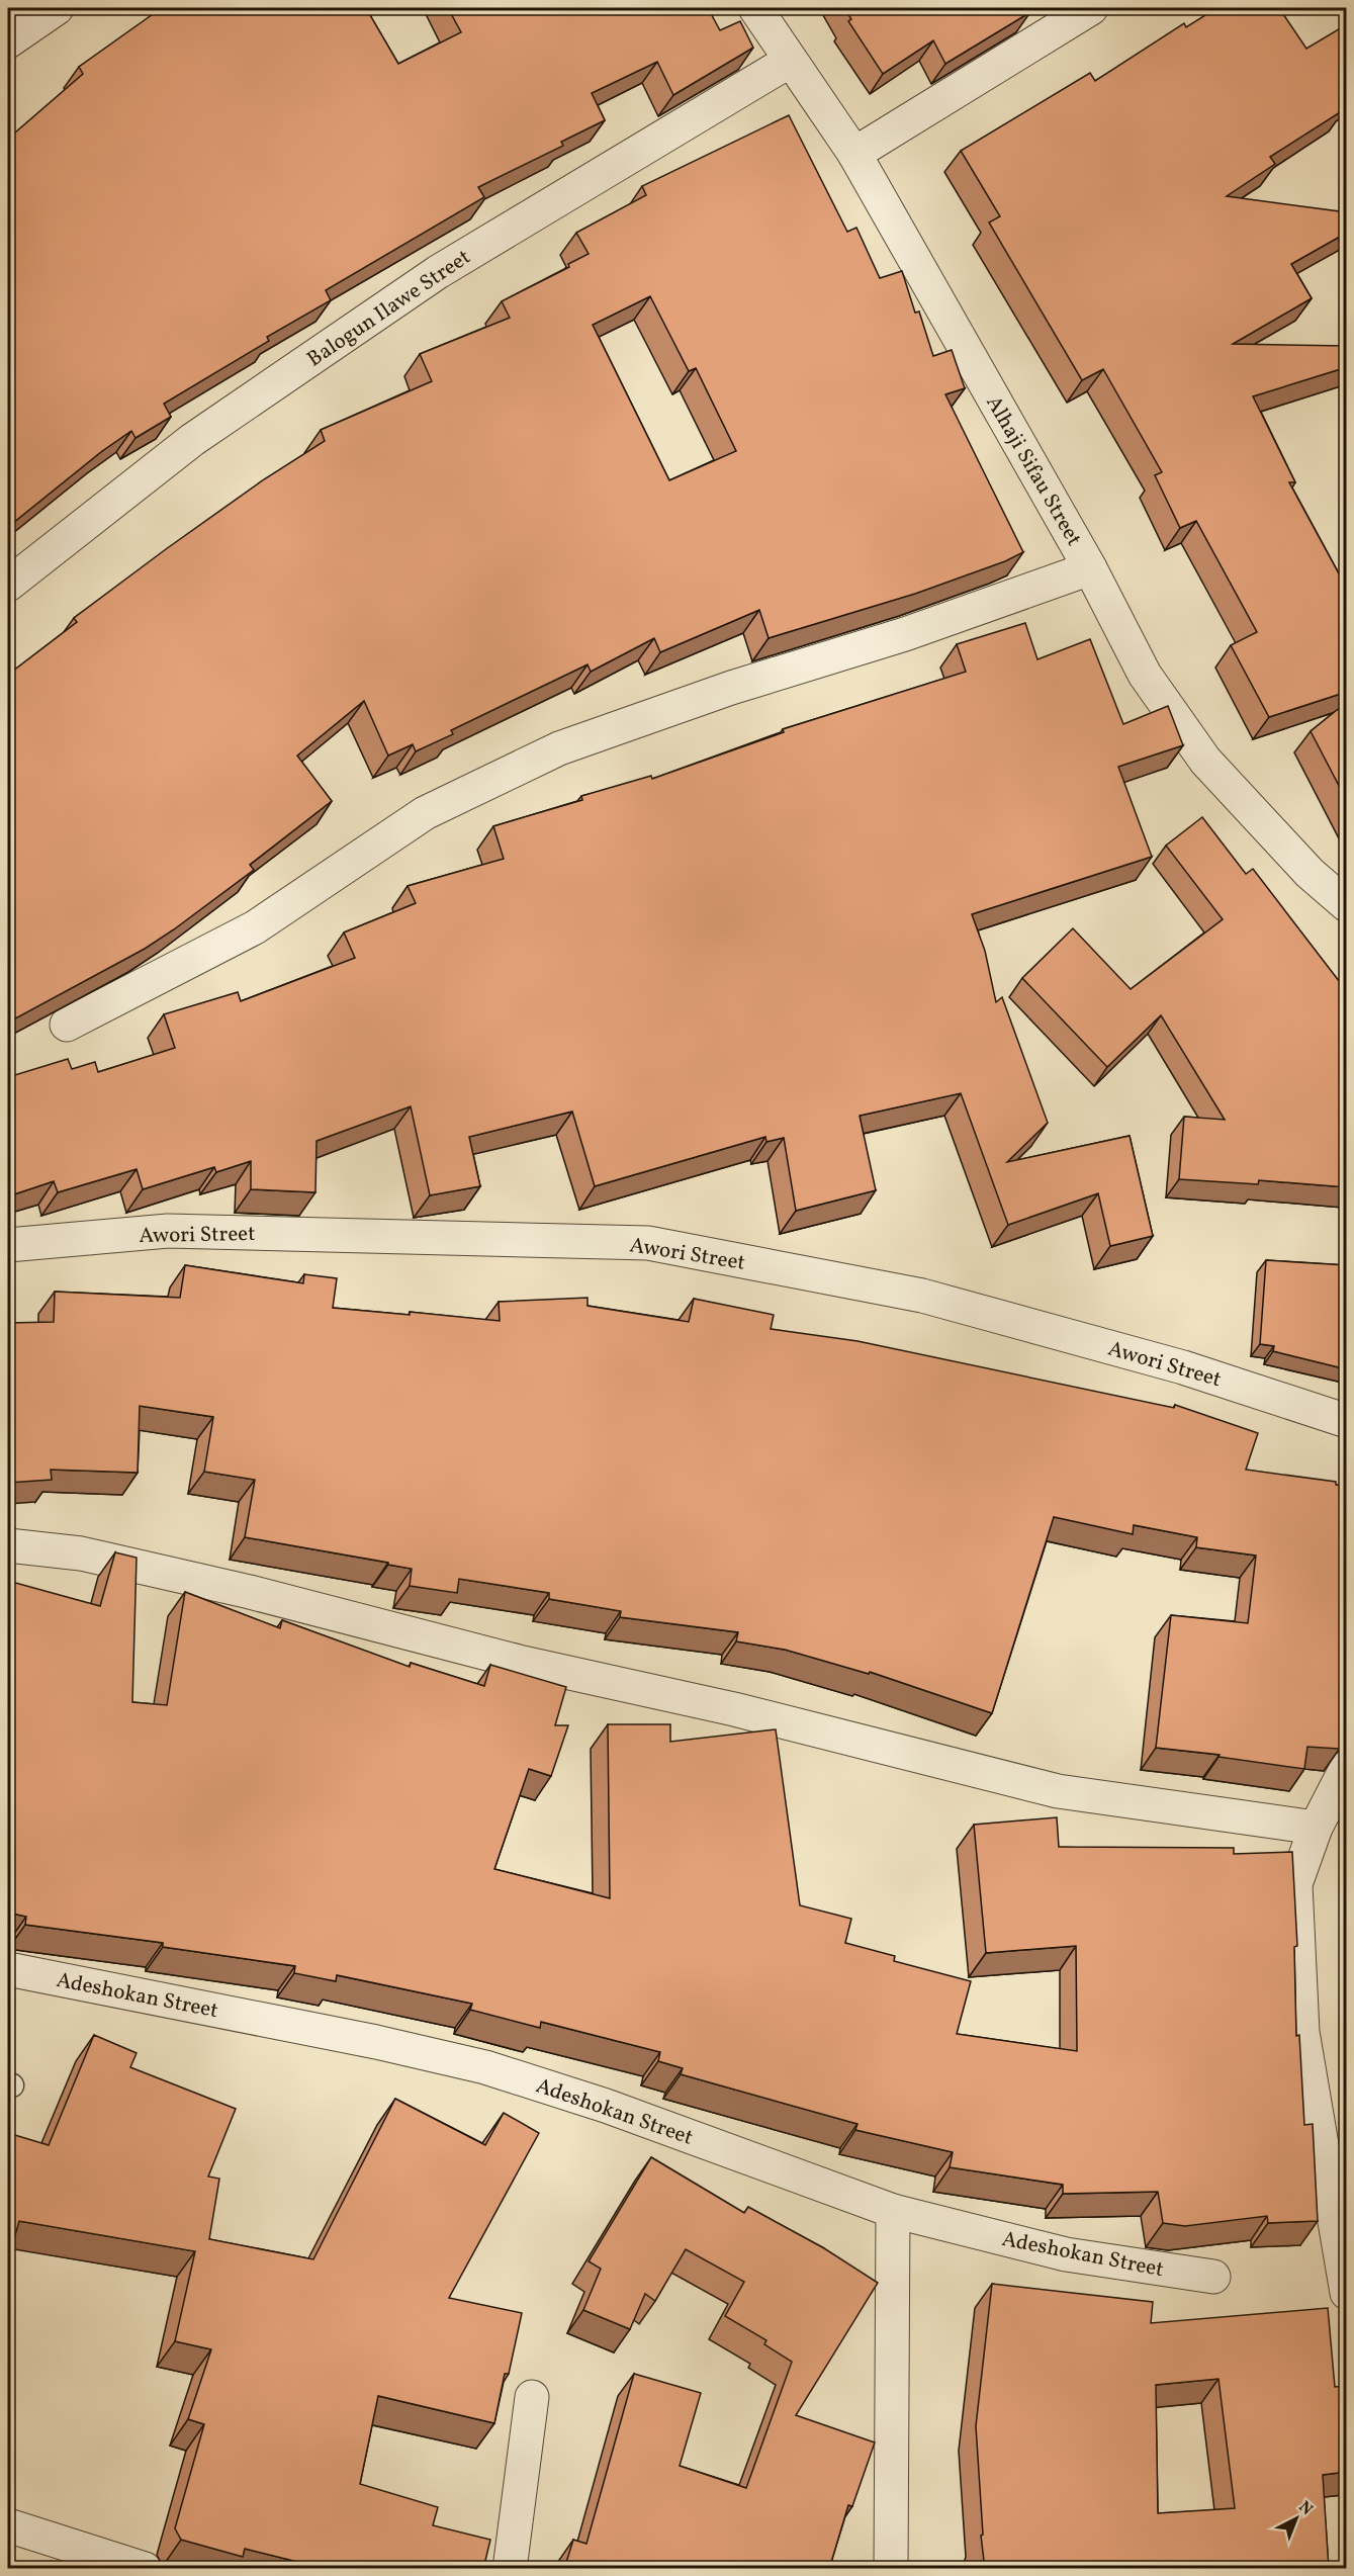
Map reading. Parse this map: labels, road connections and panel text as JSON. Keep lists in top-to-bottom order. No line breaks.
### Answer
{"streets":{"street":["Balogun Ilawe Street","Alhaji Sifau Street","Awori Street","Adeshokan Street"]},"crossings":[["Balogun Ilawe Street","Alhaji Sifau Street"]],"north":"top right"}
